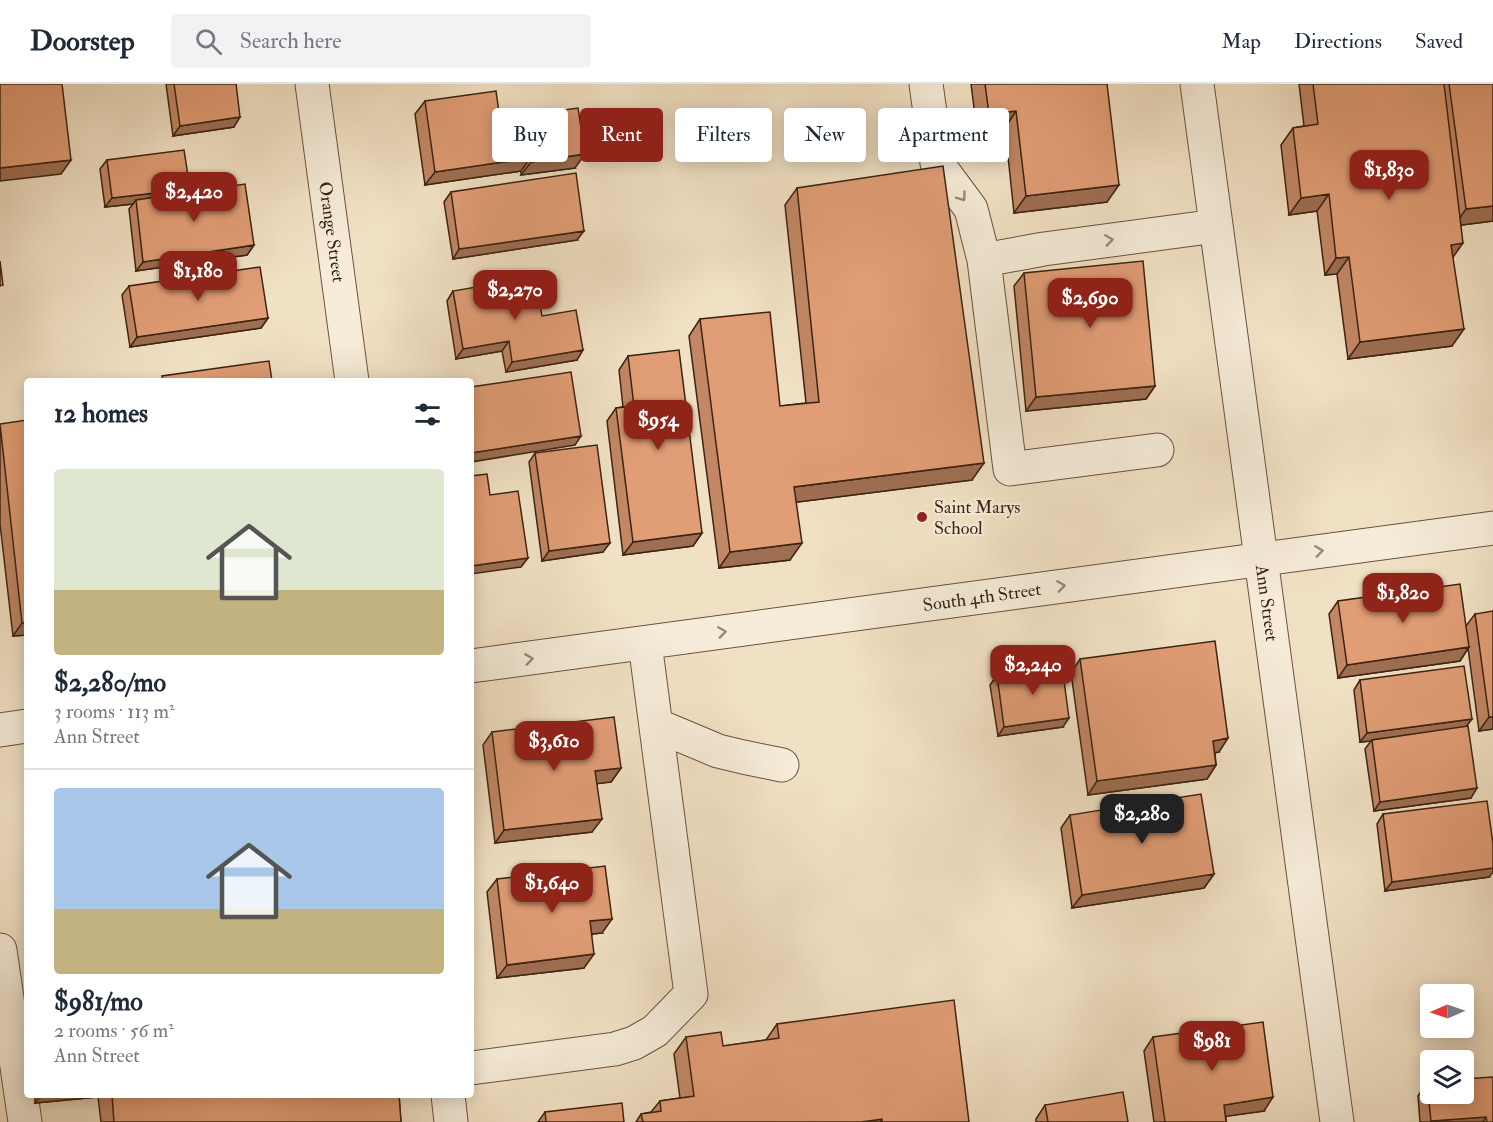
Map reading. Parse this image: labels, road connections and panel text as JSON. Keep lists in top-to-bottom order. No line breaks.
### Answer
{"streets":{"street":["Orange Street","South 4th Street","Ann Street"]},"crossings":[["South 4th Street","Ann Street"]],"one_way":["South 4th Street"],"places":["Saint Marys School"],"north":"left","page":{"header":"Doorstep","search":"Search here","nav":["Map","Directions","Saved"],"chip":["Buy","Rent","Filters","New","Apartment"],"price":["$1,830","$2,420","$1,180","$2,270","$2,690","$954","$1,820","$2,240","$3,610","$2,280","$1,640","$981"],"heading":"12 homes","list":[{"name":"$2,280/mo","note":"3 rooms · 113 m² · Ann Street"},{"name":"$981/mo","note":"2 rooms · 56 m² · Ann Street"}]}}
